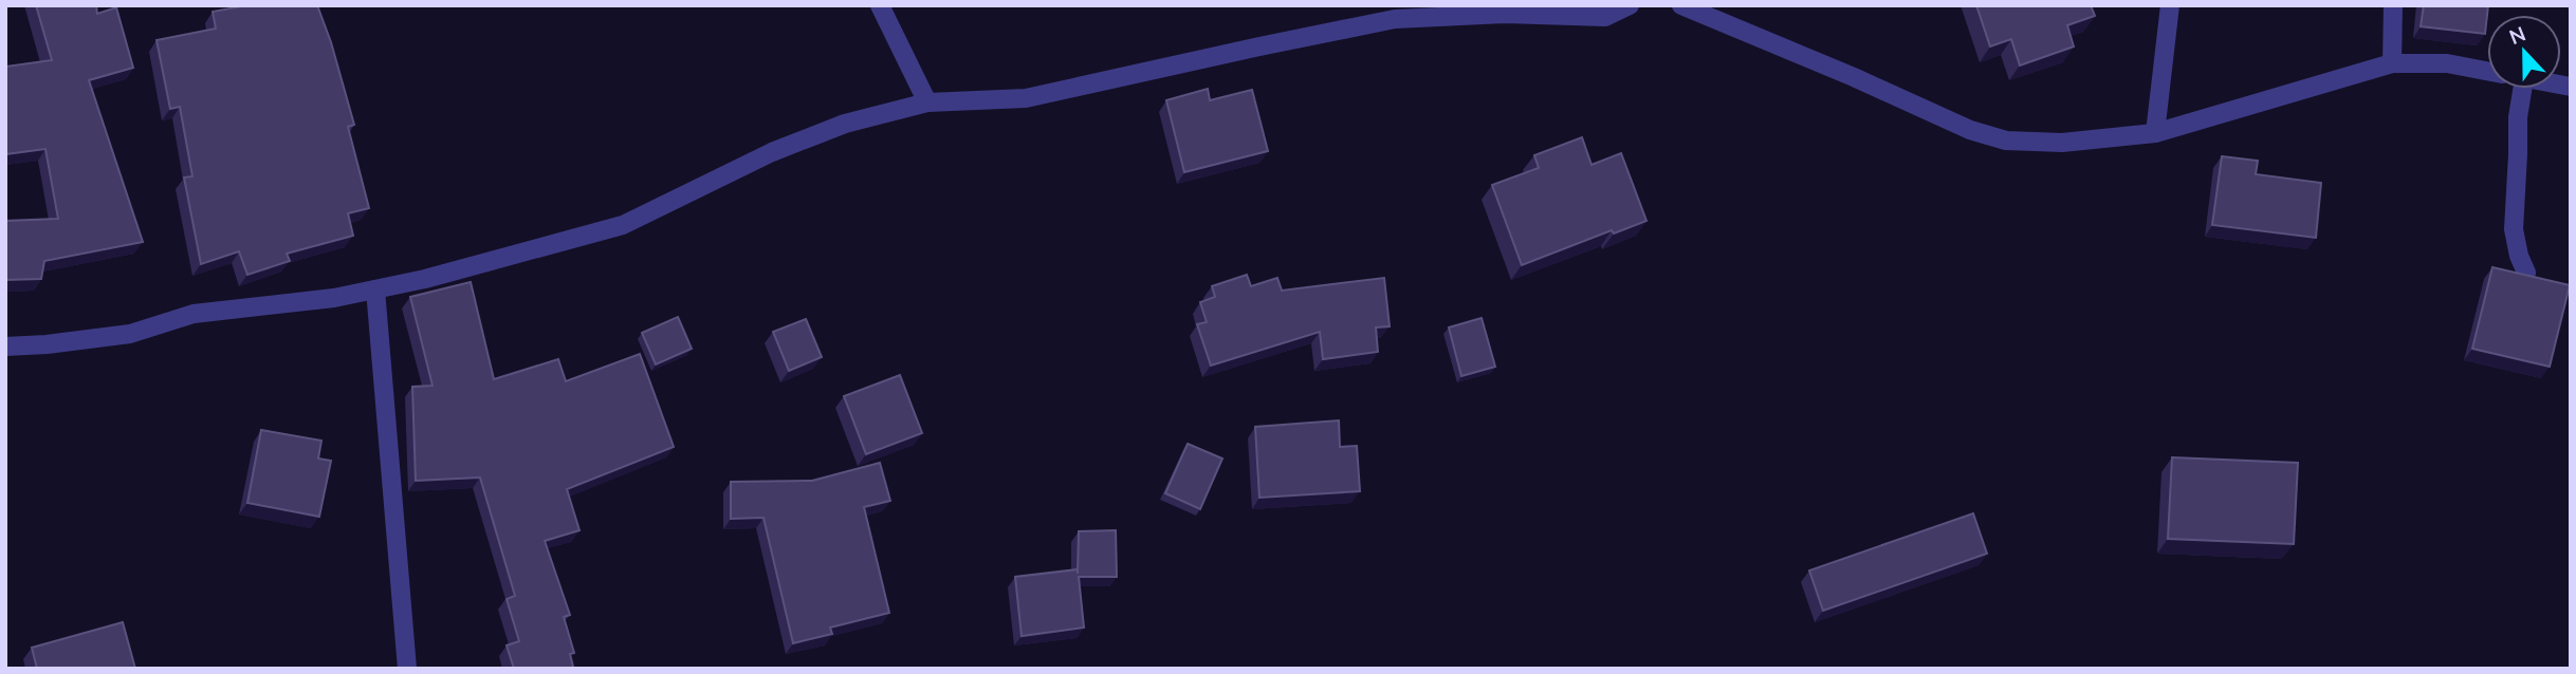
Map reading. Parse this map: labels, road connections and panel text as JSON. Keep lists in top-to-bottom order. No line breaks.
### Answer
{"north":"top"}
